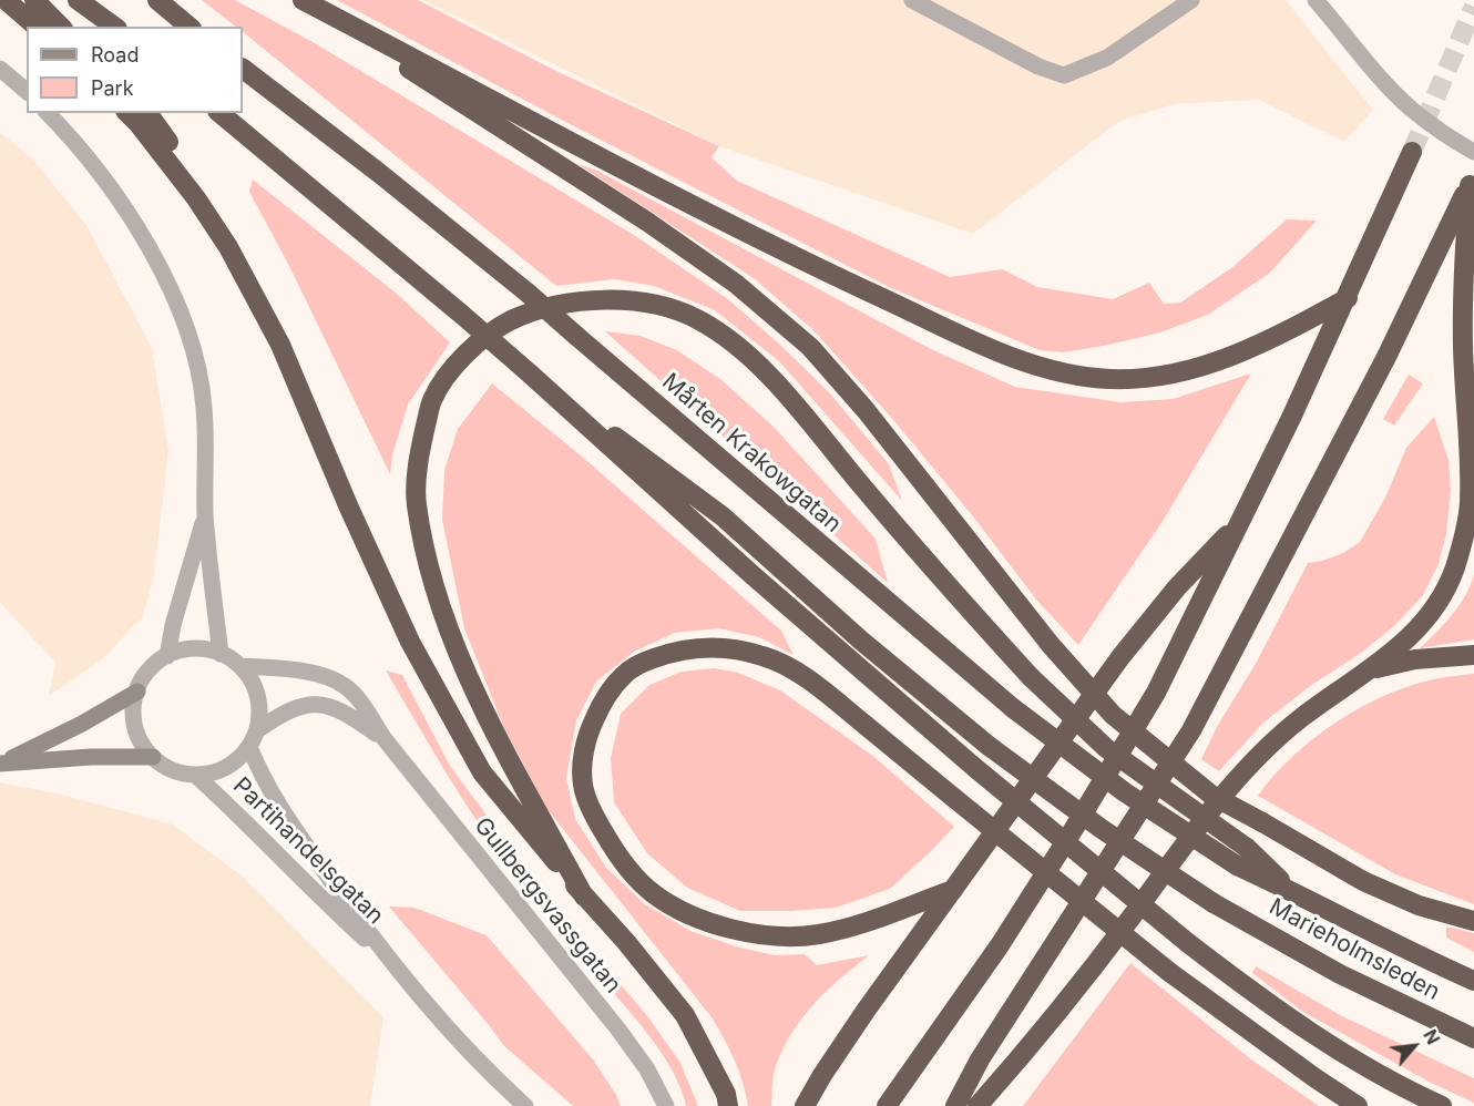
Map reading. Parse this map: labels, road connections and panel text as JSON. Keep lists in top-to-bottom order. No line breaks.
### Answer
{"streets":{"highway":["Mårten Krakowgatan","Marieholmsleden"],"street":["Partihandelsgatan","Gullbergsvassgatan"]},"crossings":[["Mårten Krakowgatan","Marieholmsleden"],["Partihandelsgatan","Gullbergsvassgatan"]],"legend":["Road","Park"],"north":"top right"}
